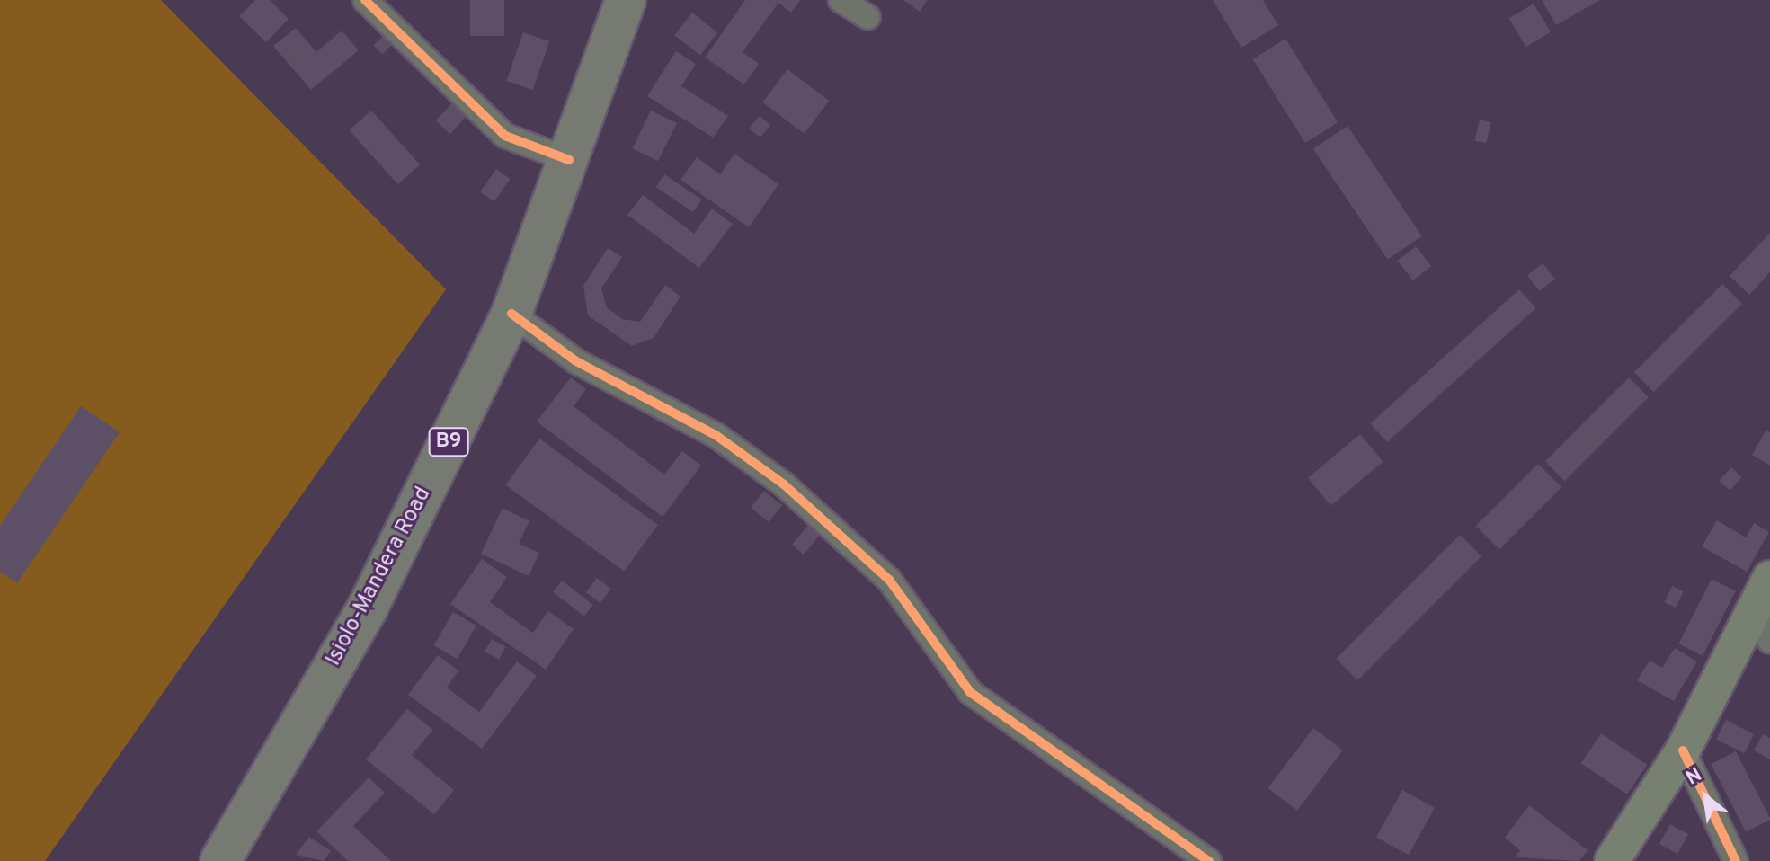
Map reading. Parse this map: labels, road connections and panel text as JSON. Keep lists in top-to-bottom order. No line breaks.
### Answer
{"streets":{"highway":["B9","Isiolo-Mandera Road"]},"north":"top left"}
